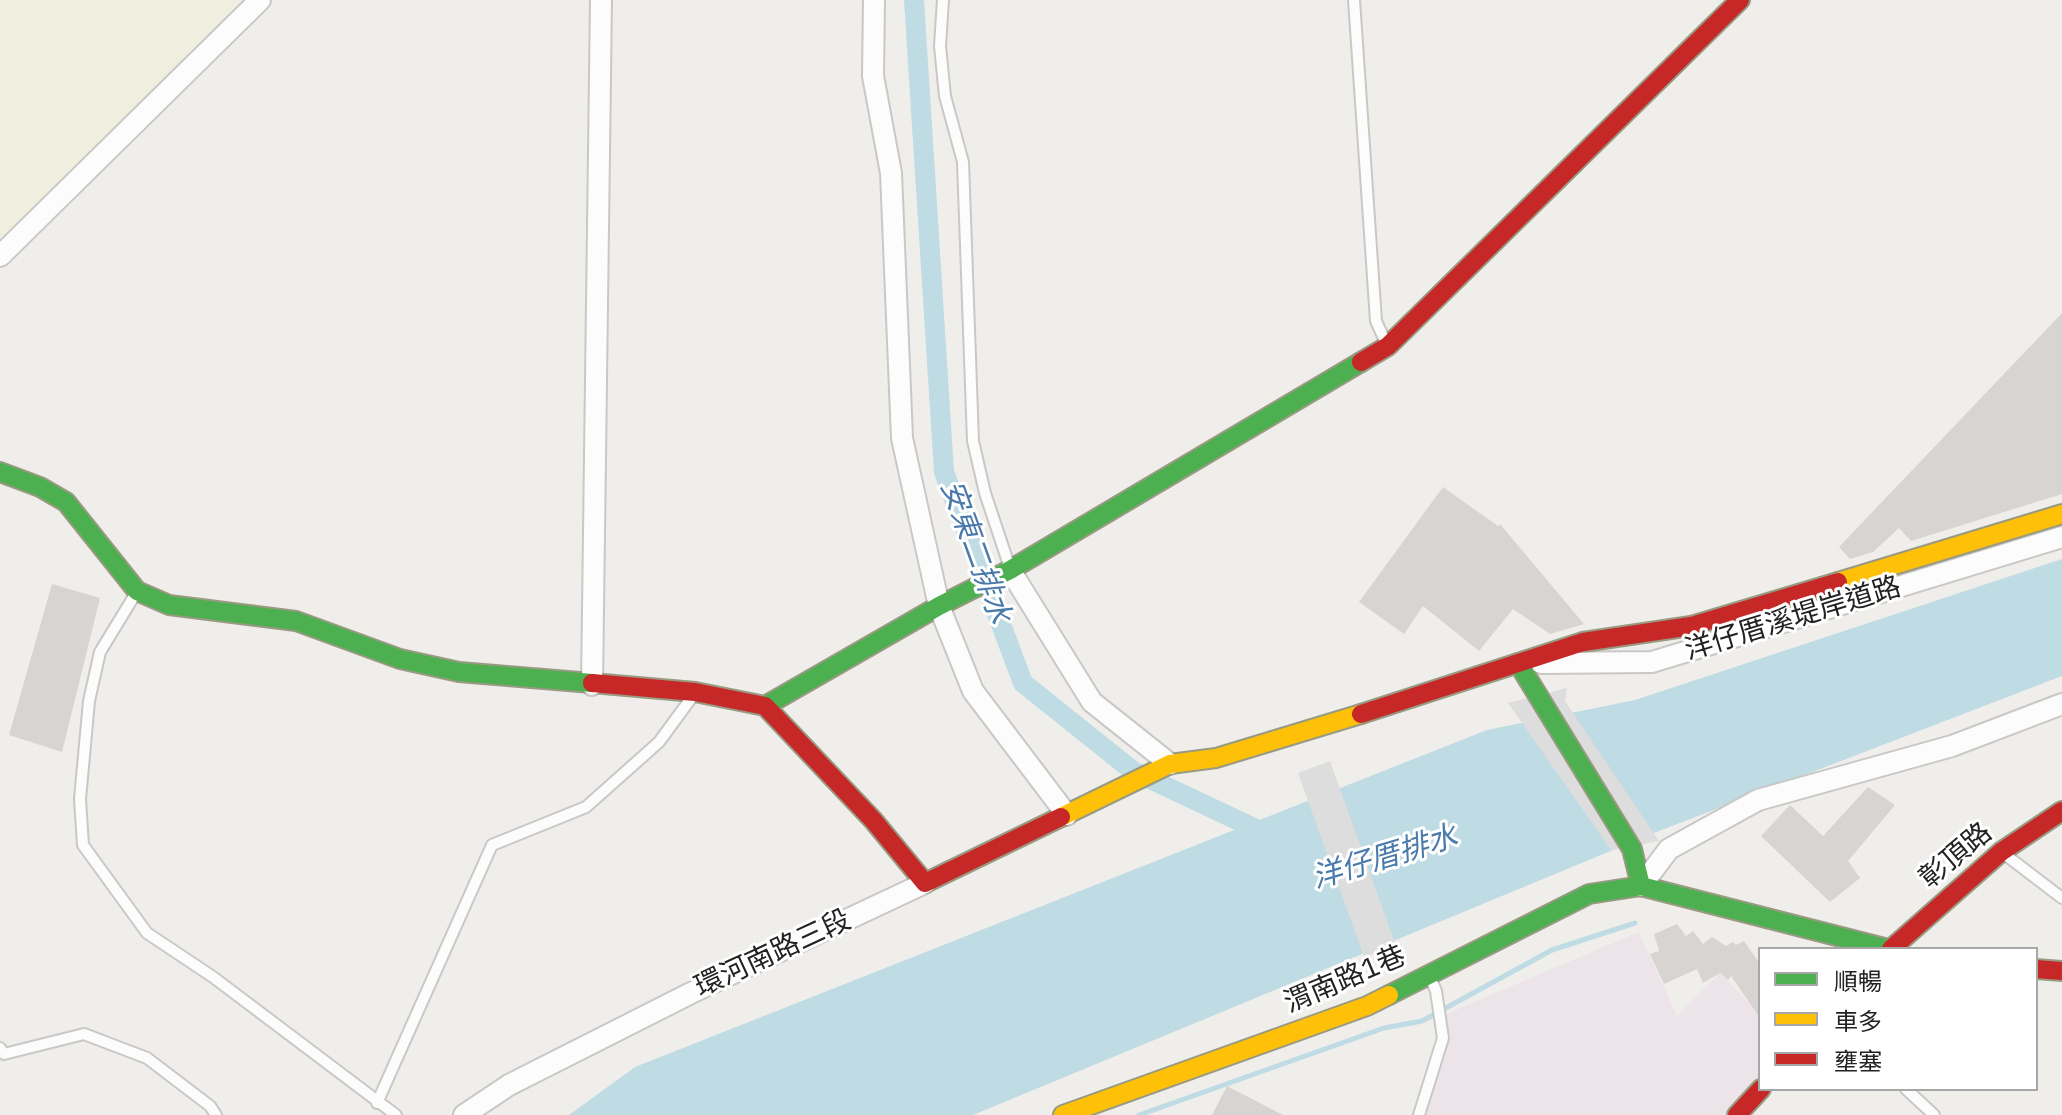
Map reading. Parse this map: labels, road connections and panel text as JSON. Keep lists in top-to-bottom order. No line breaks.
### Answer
{"streets":{"street":["洋仔厝溪堤岸道路","彰頂路","環河南路三段","渭南路1巷"]},"crossings":[["洋仔厝溪堤岸道路","環河南路三段"]],"water":["安東二排水","洋仔厝排水"],"legend":["順暢","車多","壅塞"]}
